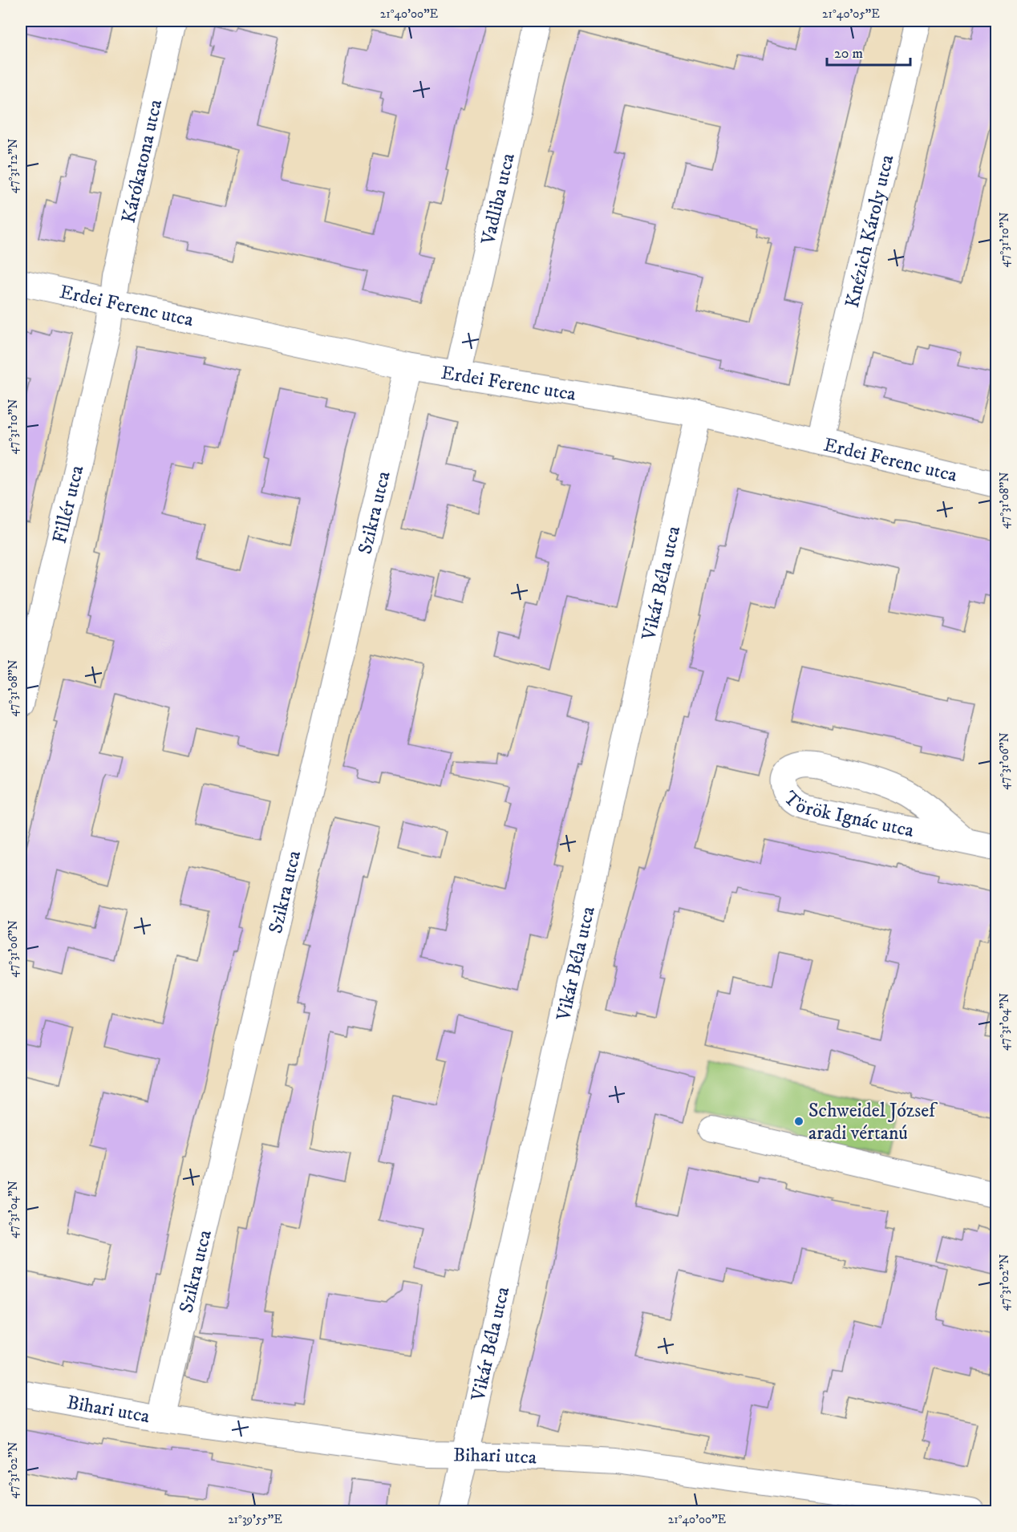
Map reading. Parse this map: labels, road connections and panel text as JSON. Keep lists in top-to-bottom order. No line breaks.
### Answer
{"streets":{"street":["Kárókatona utca","Vadliba utca","Knézich Károly utca","Erdei Ferenc utca","Fillér utca","Szikra utca","Vikár Béla utca","Török Ignác utca","Bihari utca"]},"crossings":[["Kárókatona utca","Erdei Ferenc utca"],["Kárókatona utca","Fillér utca"],["Vadliba utca","Erdei Ferenc utca"],["Knézich Károly utca","Erdei Ferenc utca"],["Erdei Ferenc utca","Fillér utca"],["Erdei Ferenc utca","Szikra utca"],["Erdei Ferenc utca","Vikár Béla utca"],["Szikra utca","Bihari utca"],["Vikár Béla utca","Bihari utca"]],"places":["Schweidel József aradi vértanú"],"scale_bar":"20 m","coordinates":["21°40'00\"E","21°40'05\"E","47°31'12\"N","47°31'10\"N","47°31'08\"N","47°31'06\"N","47°31'04\"N","47°31'02\"N","21°39'55\"E"]}
